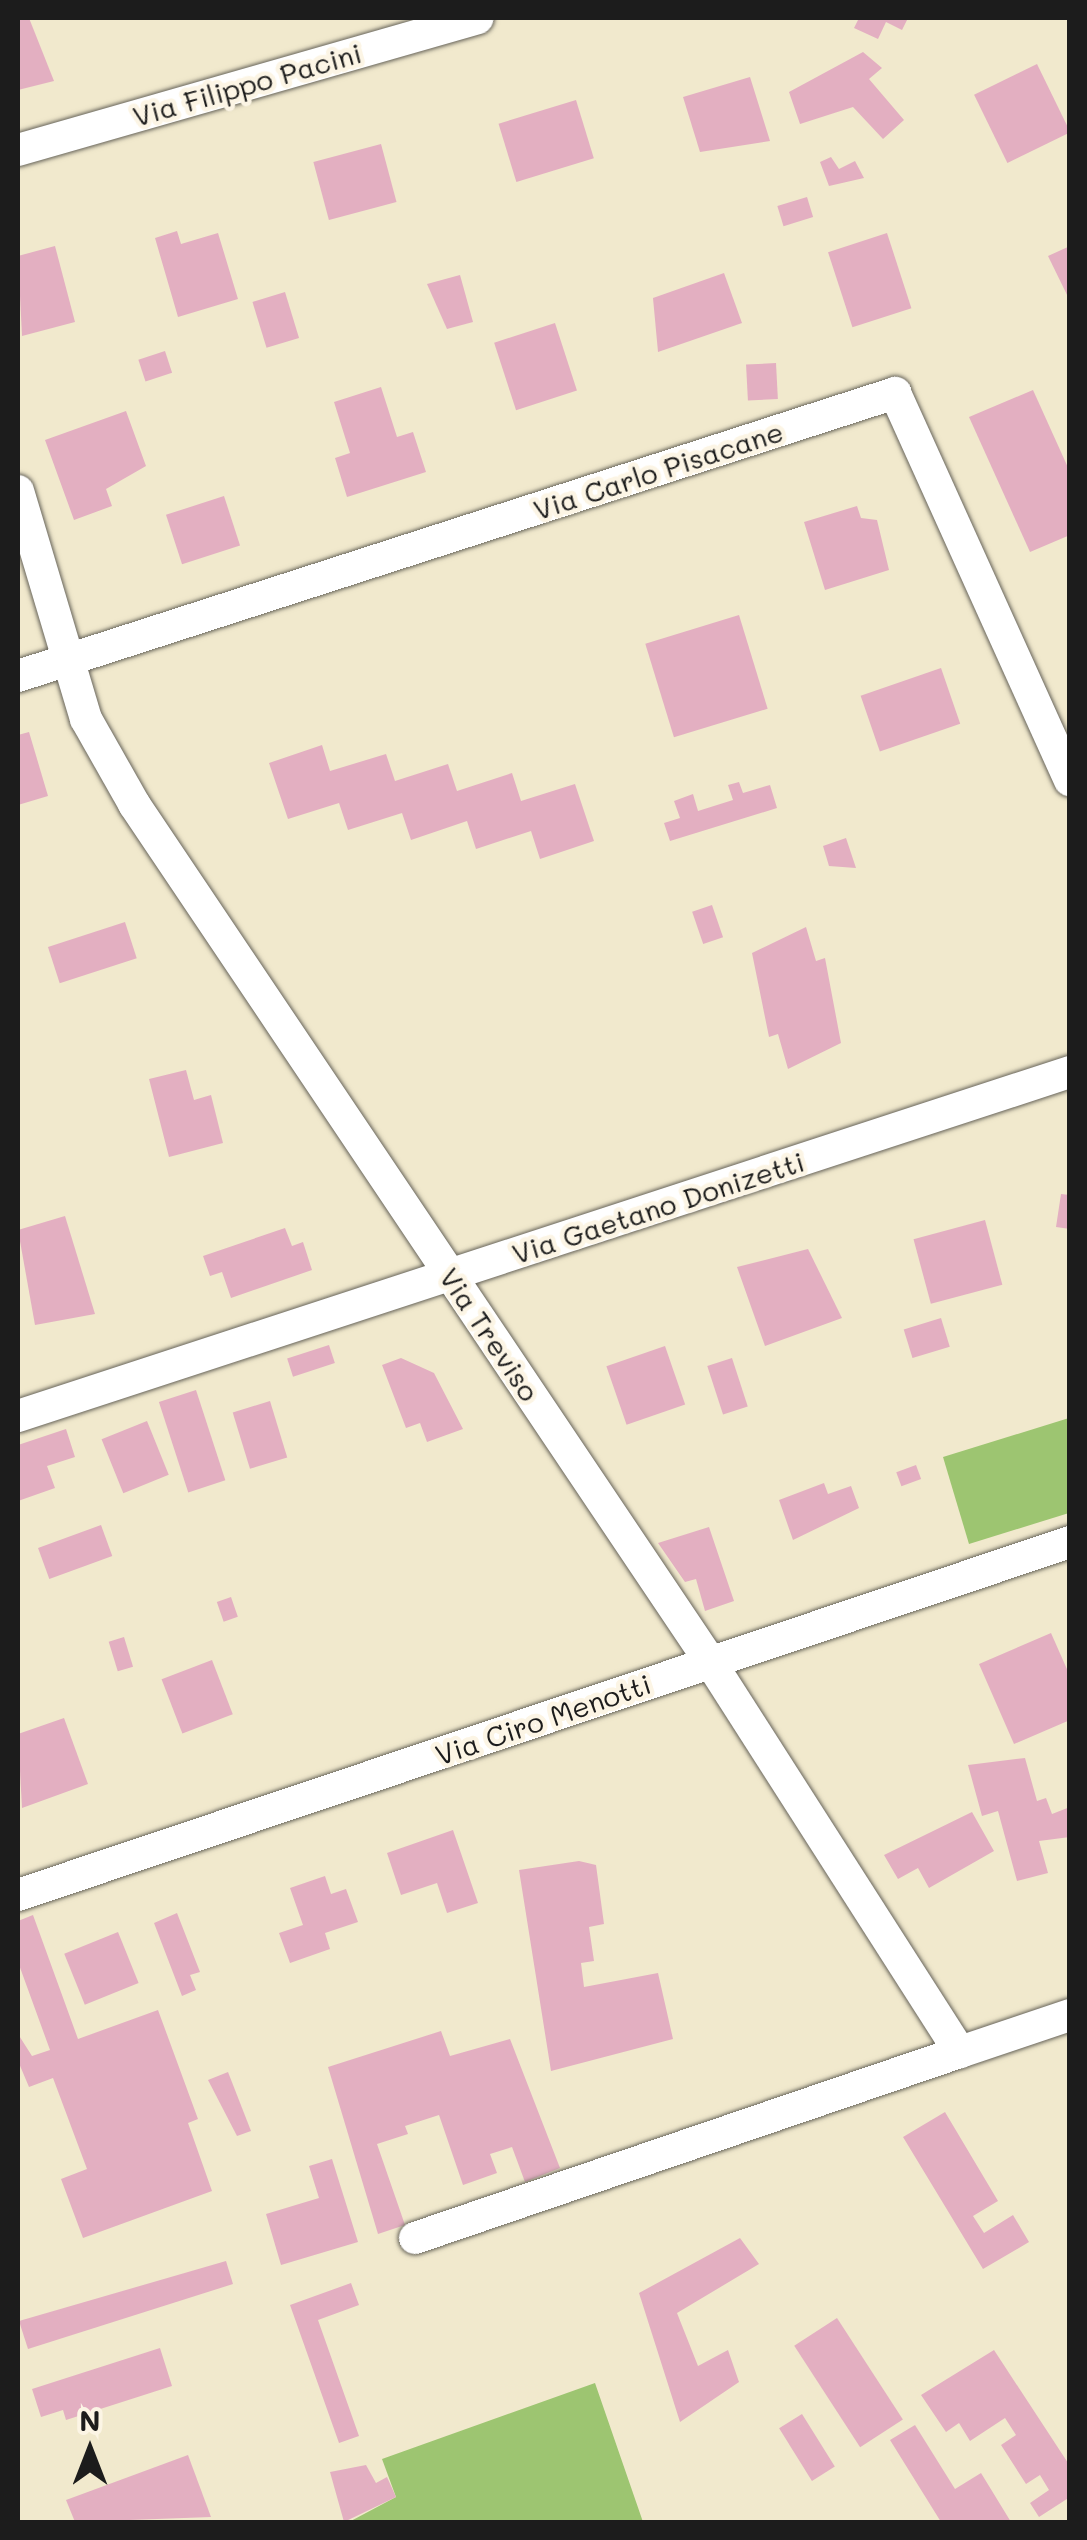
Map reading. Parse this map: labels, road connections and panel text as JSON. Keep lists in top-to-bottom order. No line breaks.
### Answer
{"streets":{"street":["Via Filippo Pacini","Via Carlo Pisacane","Via Gaetano Donizetti","Via Treviso","Via Ciro Menotti"]},"crossings":[["Via Carlo Pisacane","Via Treviso"],["Via Gaetano Donizetti","Via Treviso"],["Via Treviso","Via Ciro Menotti"]],"north":"top"}
